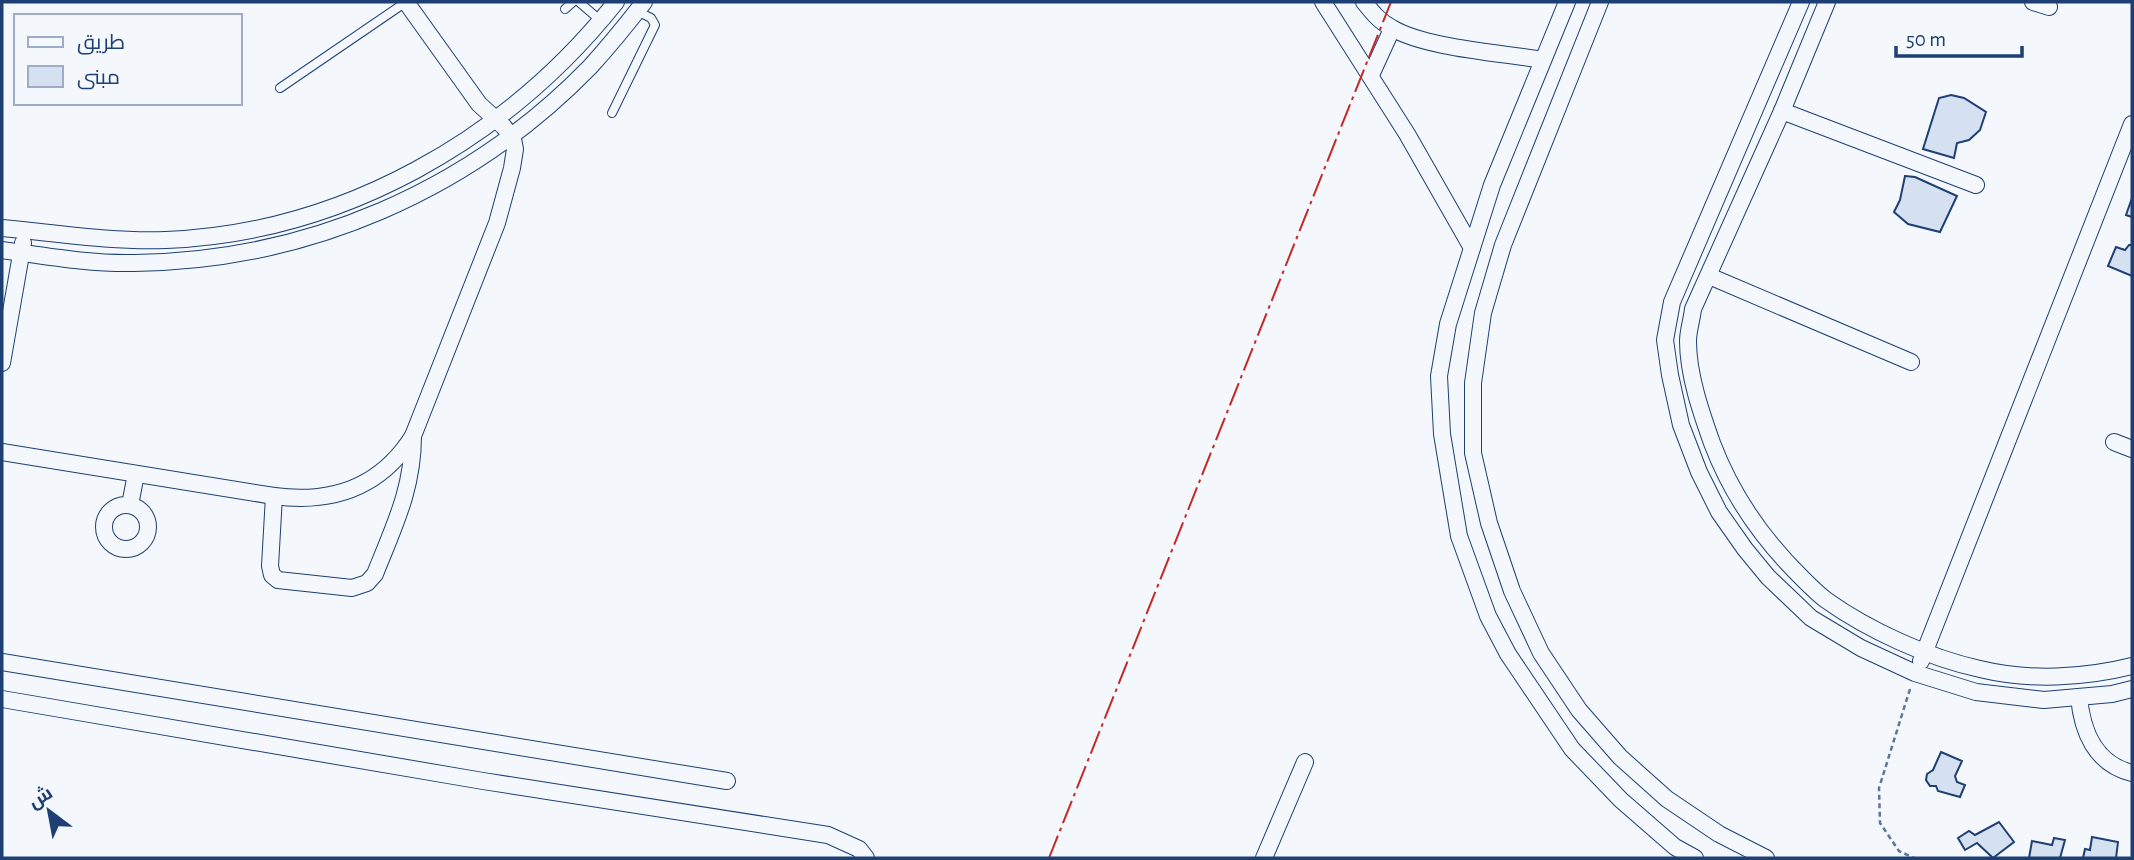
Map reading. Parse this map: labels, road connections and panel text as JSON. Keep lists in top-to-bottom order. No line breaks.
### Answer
{"legend":["طريق","مبنى"],"scale_bar":"50 m","north":"top left"}
